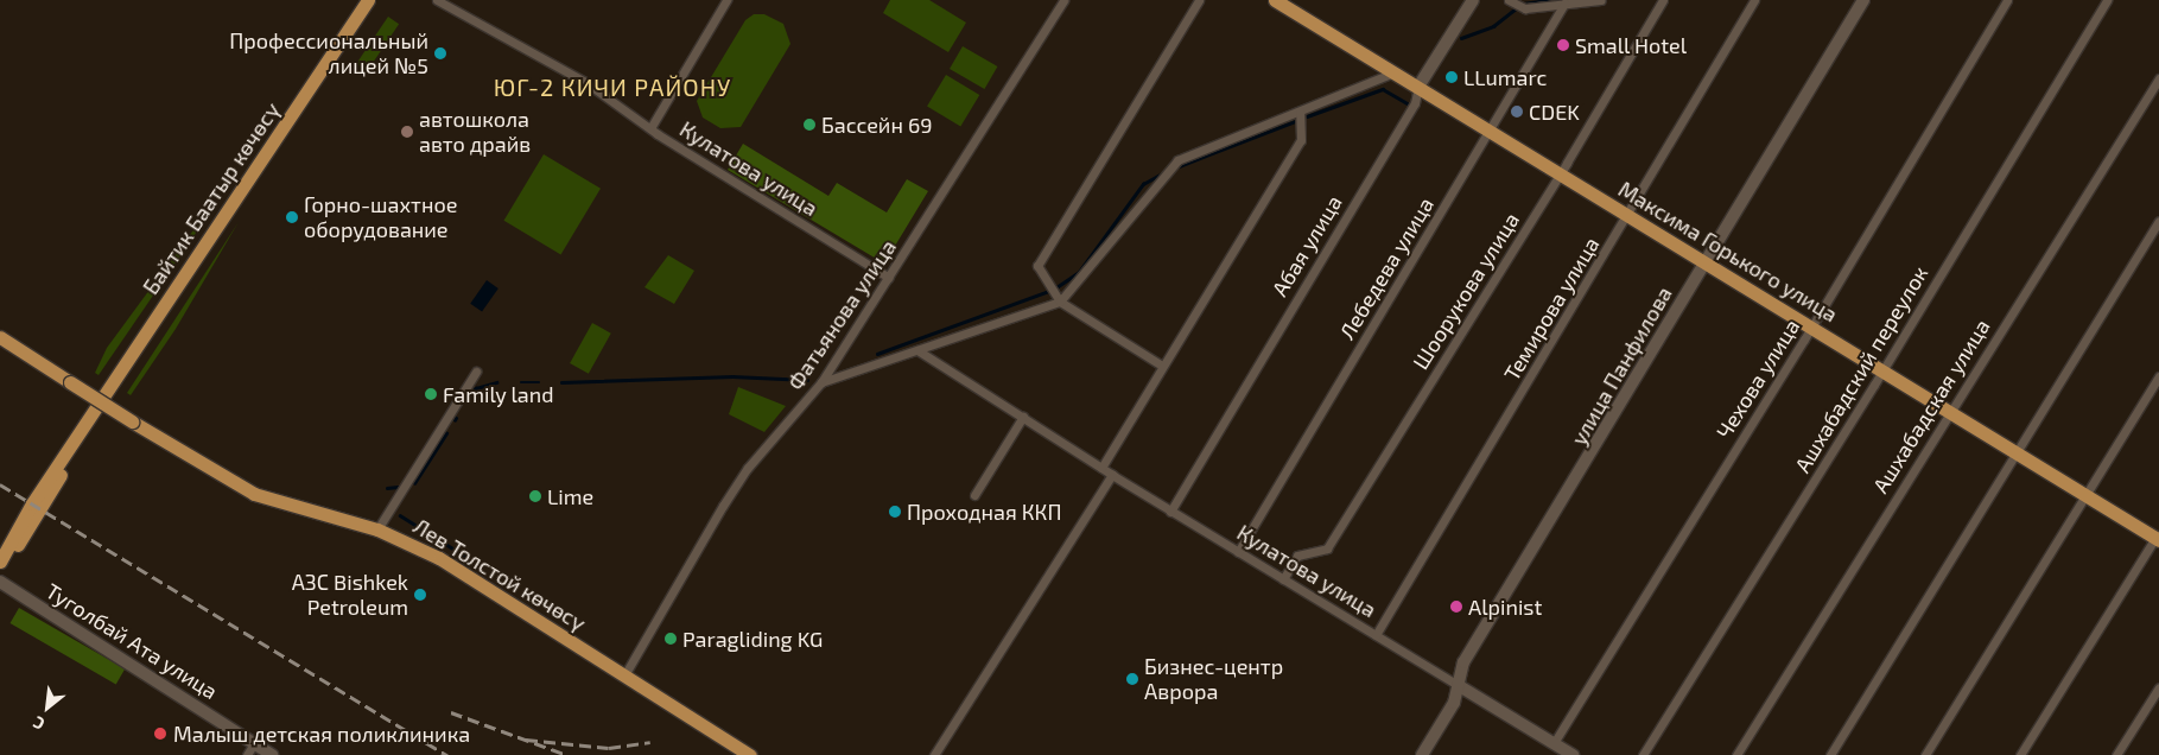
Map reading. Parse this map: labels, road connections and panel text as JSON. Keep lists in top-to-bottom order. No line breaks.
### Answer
{"streets":{"main road":["Байтик Баатыр көчөсү","Максима Горького улица","Лев Толстой көчөсү"],"street":["Кулатова улица","Абая улица","Лебедева улица","Шоорукова улица","Темирова улица","Фатьянова улица","улица Панфилова","Ашхабадский переулок","Чехова улица","Ашхабадская улица","Туголбай Ата улица"]},"crossings":[["Кулатова улица","Абая улица"],["Кулатова улица","Лебедева улица"],["Кулатова улица","Шоорукова улица"],["Кулатова улица","Темирова улица"],["Кулатова улица","Фатьянова улица"],["Кулатова улица","улица Панфилова"],["Кулатова улица","Чехова улица"],["Абая улица","Максима Горького улица"],["Максима Горького улица","Лебедева улица"],["Максима Горького улица","Шоорукова улица"],["Максима Горького улица","Темирова улица"],["Максима Горького улица","улица Панфилова"],["Максима Горького улица","Ашхабадский переулок"],["Максима Горького улица","Чехова улица"],["Максима Горького улица","Ашхабадская улица"],["Фатьянова улица","Лев Толстой көчөсү"]],"districts":["ЮГ-2 КИЧИ РАЙОНУ"],"places":["Small Hotel","Профессиональный лицей №5","LLumarc","CDEK","Бассейн 69","автошкола авто драйв","Горно-шахтное оборудование","Family land","Lime","Проходная ККП","АЗС Bishkek Petroleum","Alpinist","Paragliding KG","Бизнес-центр Аврора","Малыш детская поликлиника"],"north":"bottom left"}
